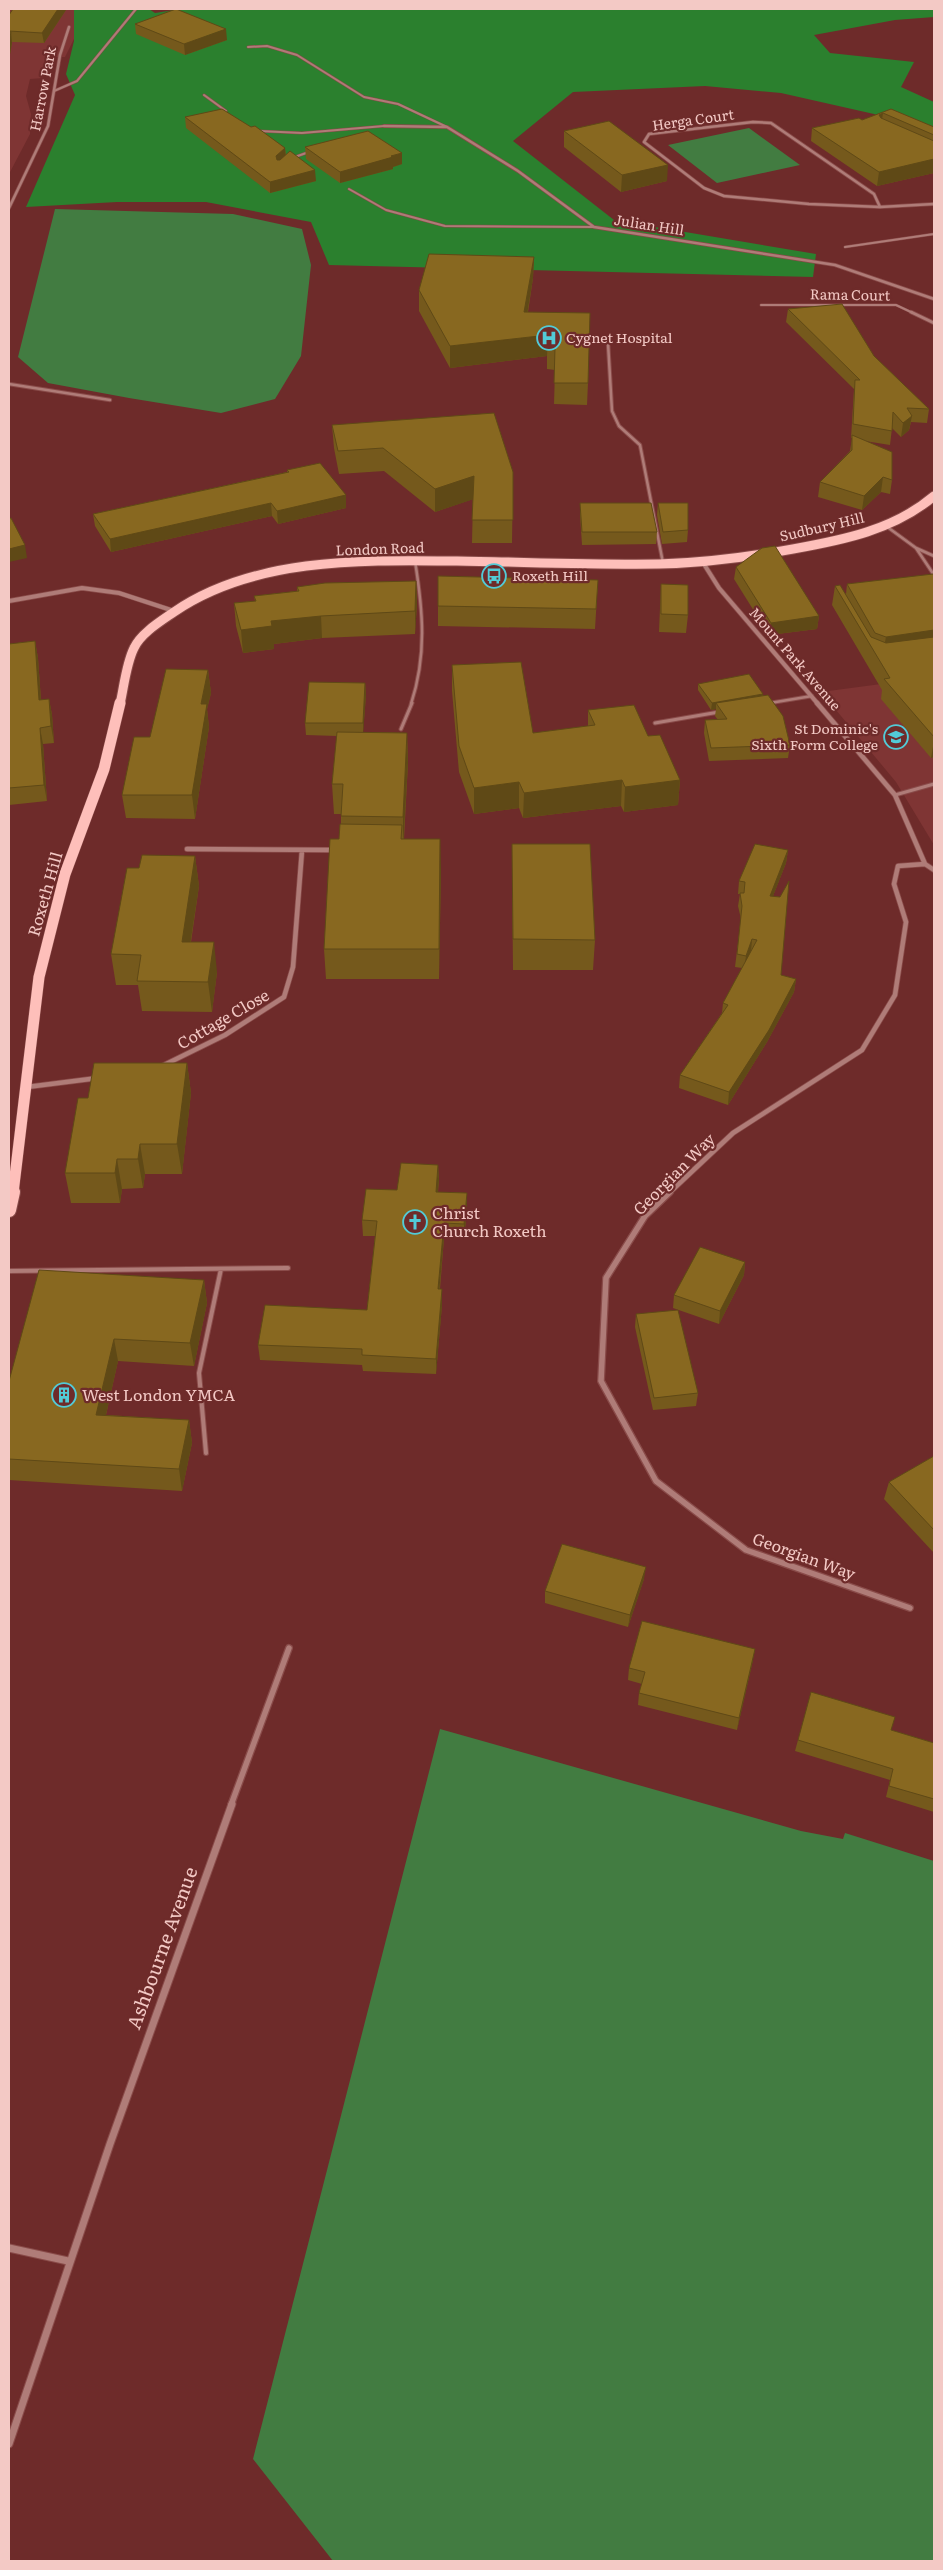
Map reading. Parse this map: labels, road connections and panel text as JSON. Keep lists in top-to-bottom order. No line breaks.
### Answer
{"streets":{"main road":["Sudbury Hill","London Road","Roxeth Hill"],"street":["Harrow Park","Herga Court","Julian Hill","Mount Park Avenue","Cottage Close","Georgian Way","Ashbourne Avenue"],"lane":["Rama Court"]},"crossings":[["Sudbury Hill","London Road"],["London Road","Mount Park Avenue"],["London Road","Roxeth Hill"],["Mount Park Avenue","Georgian Way"]],"places":{"hospital":["Cygnet Hospital"],"bus stop":["Roxeth Hill"],"school or university":["St Dominic's Sixth Form College"],"church":["Christ Church Roxeth"],"building":["West London YMCA"]}}
